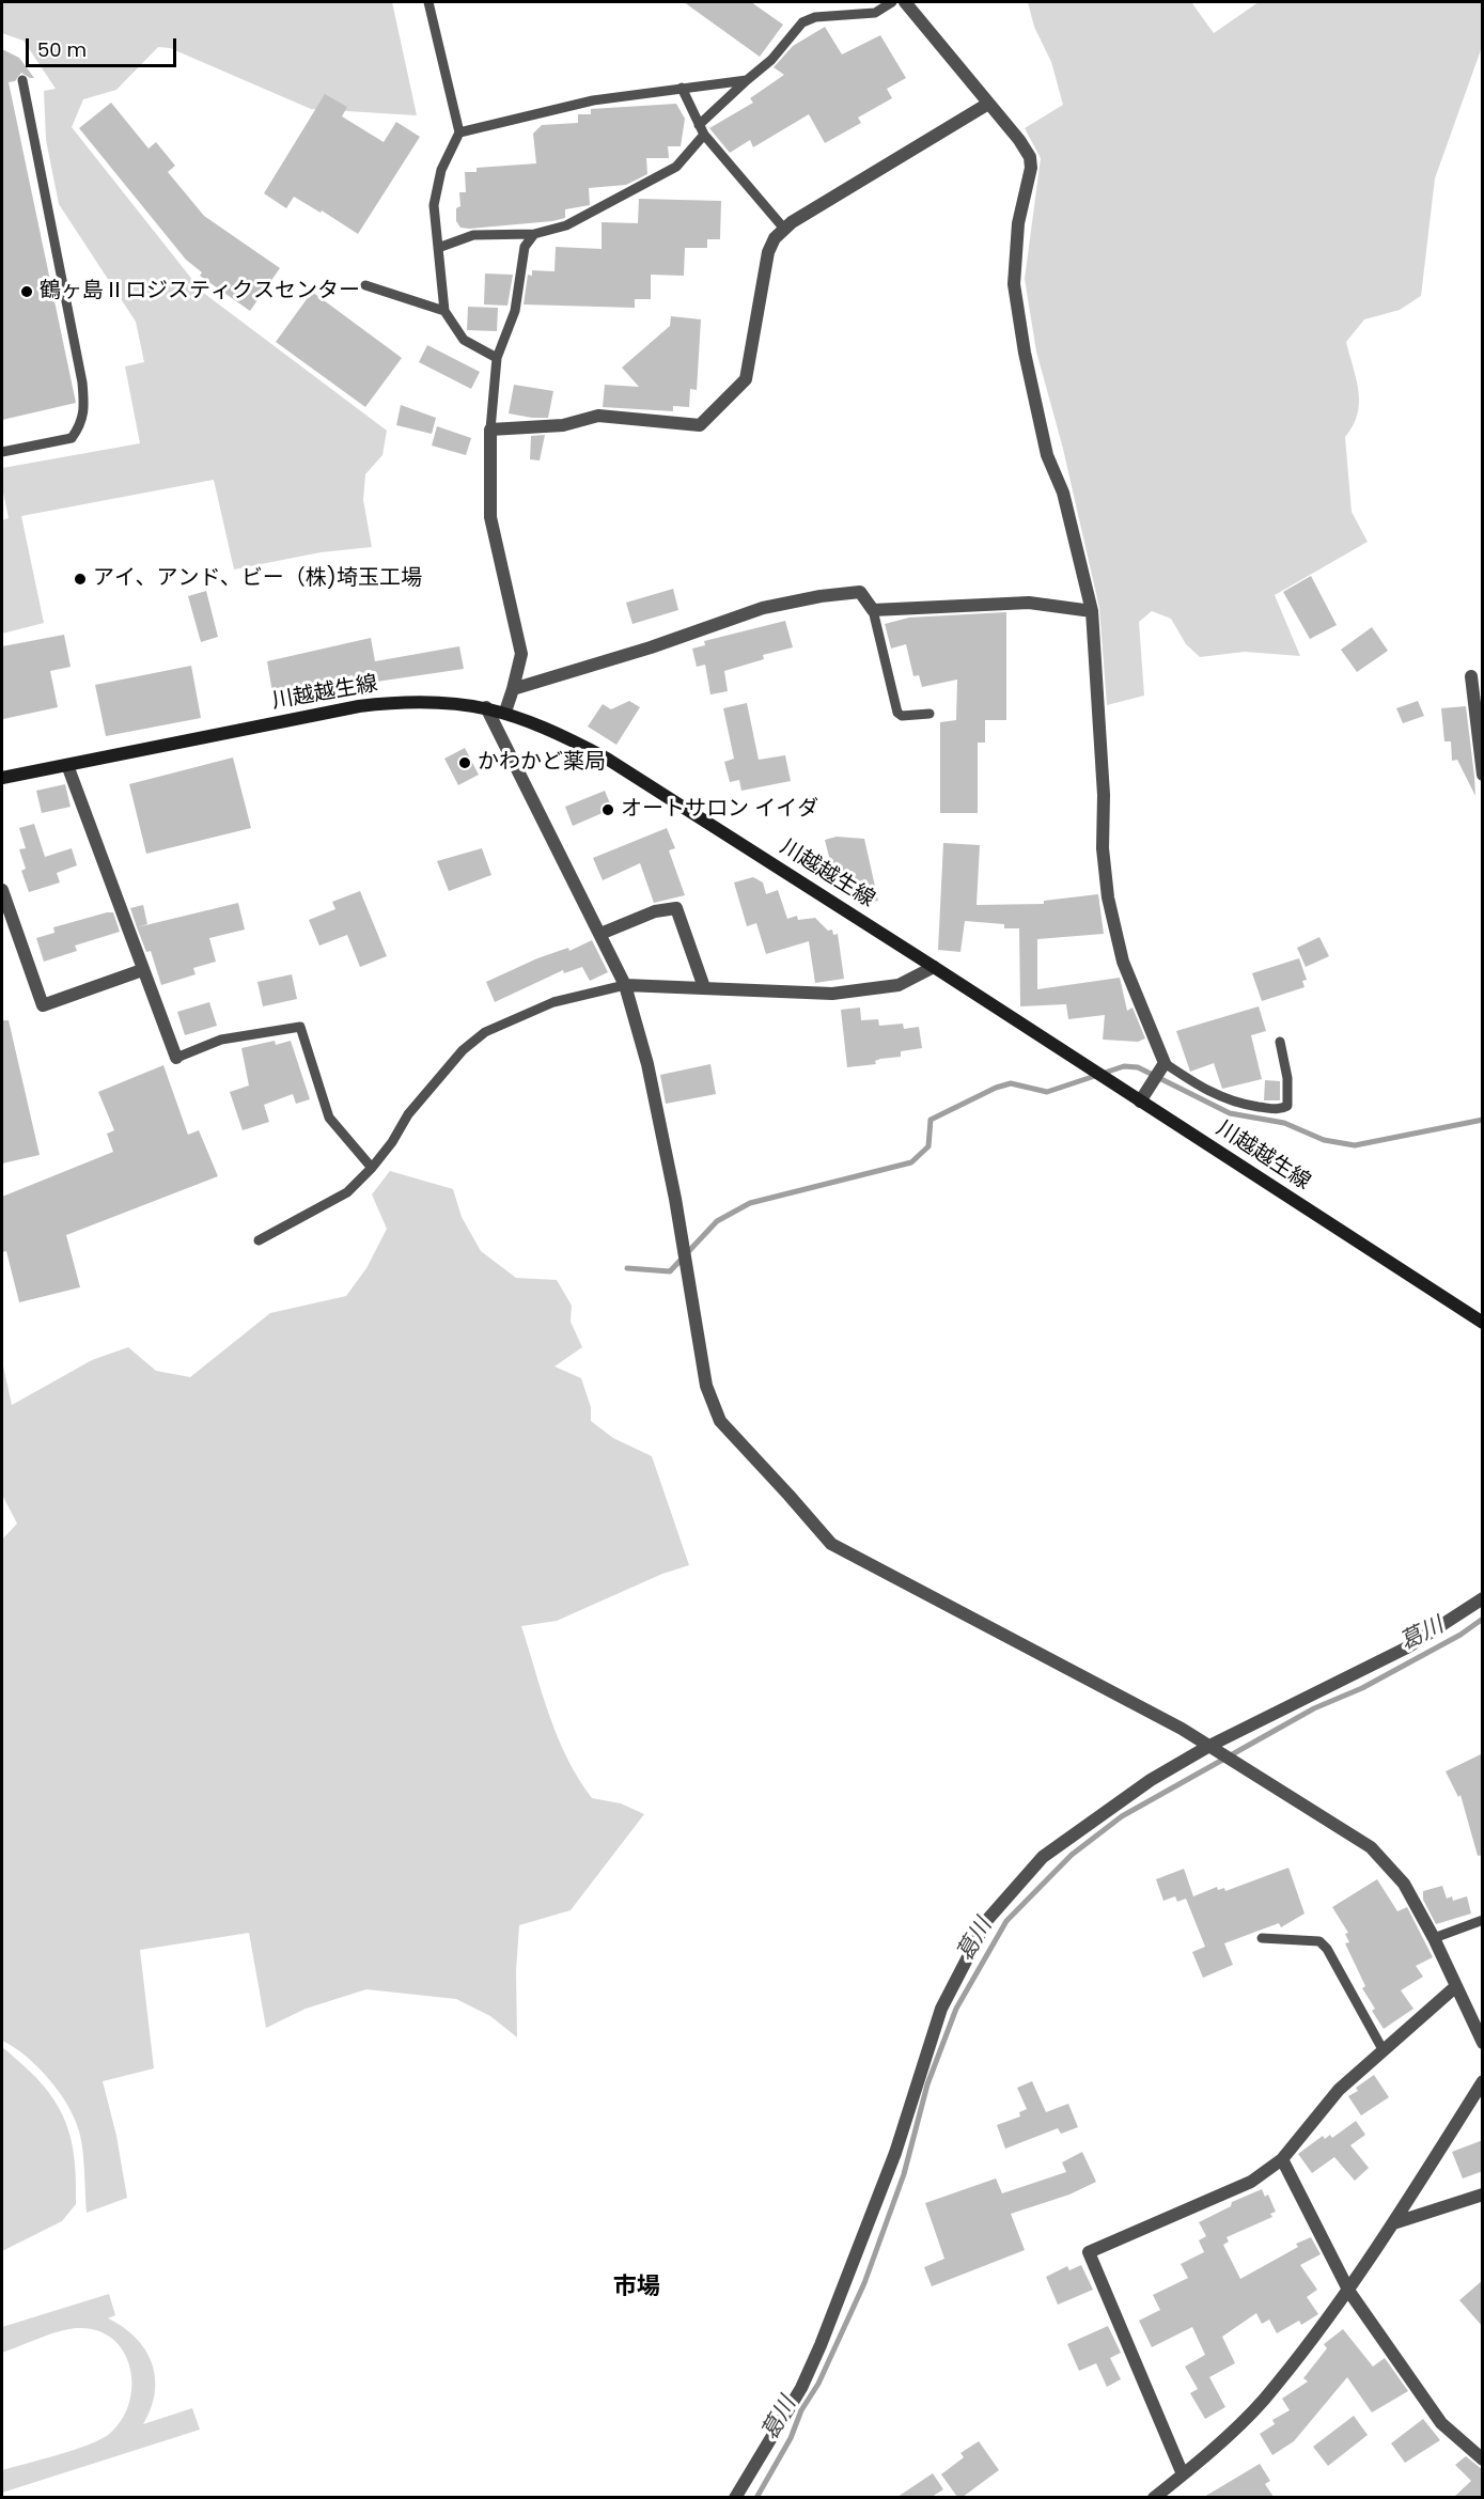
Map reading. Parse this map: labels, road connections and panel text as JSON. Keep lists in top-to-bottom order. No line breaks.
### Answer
{"streets":{"main road":["川越越生線"]},"districts":["市場"],"water":["葛川"],"places":["鶴ヶ島Ⅱロジスティクスセンター","アイ、アンド、ビー（株)埼玉工場","かわかど薬局","オートサロン イイダ"],"scale_bar":"50 m"}
